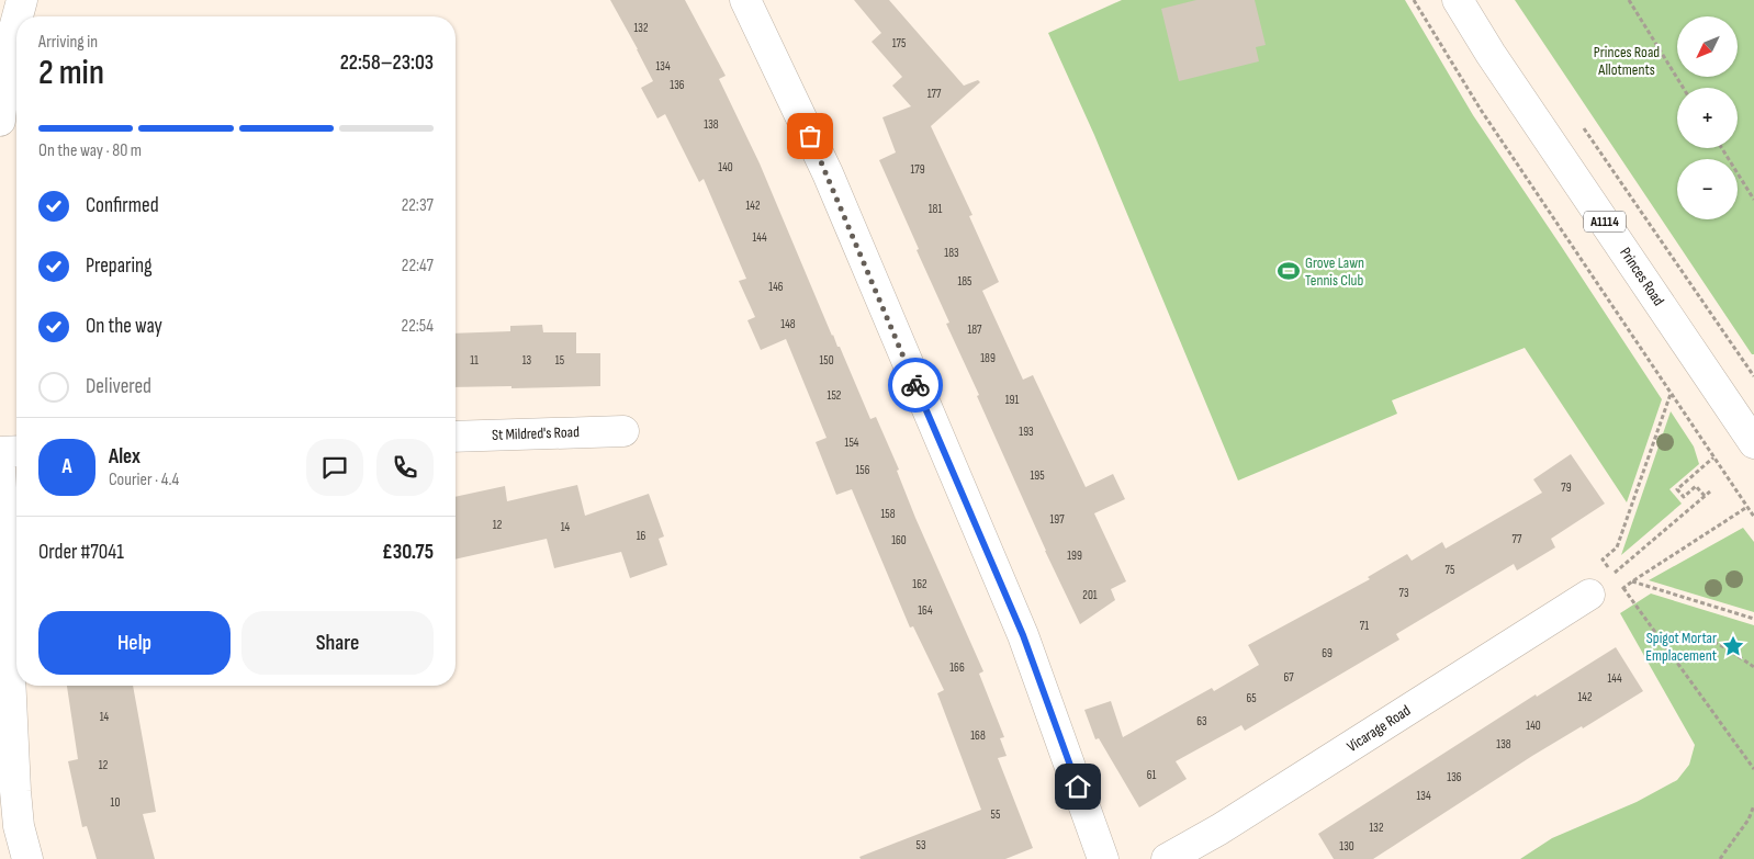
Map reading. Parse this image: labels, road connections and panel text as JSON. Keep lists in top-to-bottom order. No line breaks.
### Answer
{"streets":{"street":["A1114","Princes Road","St Mildred's Road","Vicarage Road"]},"parks":["Princes Road Allotments"],"places":{"sports":["Grove Lawn Tennis Club"],"place":["Spigot Mortar Emplacement"]},"house_numbers":["132","175","134","136","177","138","140","179","142","181","144","183","185","146","148","187","189","11","13","15","150","152","191","193","154","156","195","79","158","197","12","14","16","77","160","199","75","162","73","201","164","71","69","166","67","144","142","65","14","63","140","168","138","12","61","136","134","10","55","132","53","130"],"north":"bottom left","page":{"map_buttons":["+","−"],"heading":["2 min","Arriving in","22:58–23:03"],"panel":["Alex","Courier · 4.4","Order #7041","£30.75"],"bar":"On the way · 80 m","list":[["Confirmed","22:37"],["Preparing","22:47"],["On the way","22:54"],"Delivered"],"round":"A","buttons":["Help","Share"]}}
